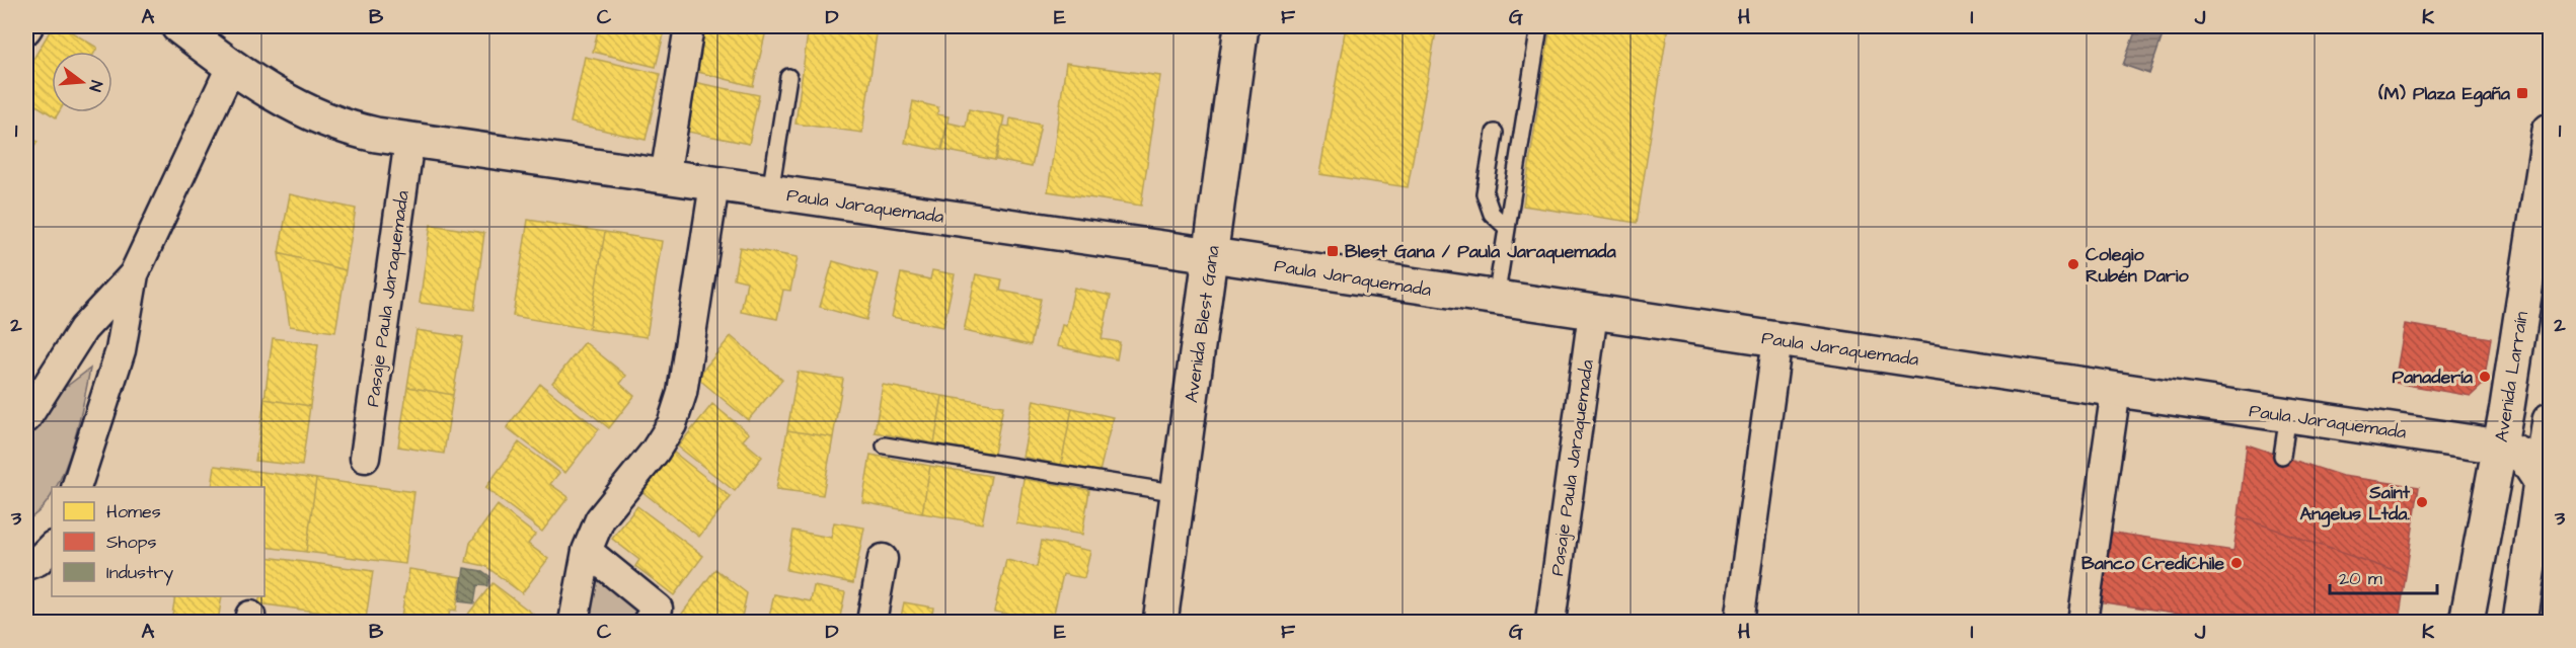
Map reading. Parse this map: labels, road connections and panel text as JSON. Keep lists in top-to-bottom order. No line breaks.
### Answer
{"streets":{"street":["Paula Jaraquemada","Pasaje Paula Jaraquemada","Avenida Blest Gana","Avenida Larraín"]},"crossings":[["Paula Jaraquemada","Pasaje Paula Jaraquemada"],["Paula Jaraquemada","Avenida Blest Gana"],["Paula Jaraquemada","Avenida Larraín"]],"places":{"transit":["(M) Plaza Egaña","Blest Gana / Paula Jaraquemada"],"other":["Colegio Rubén Dario","Panadería","Saint Angelus Ltda.","Banco CrediChile"]},"legend":["Homes","Shops","Industry"],"scale_bar":"20 m","north":"right","grid":{"columns":["A","B","C","D","E","F","G","H","I","J","K"],"rows":["1","2","3"]}}
